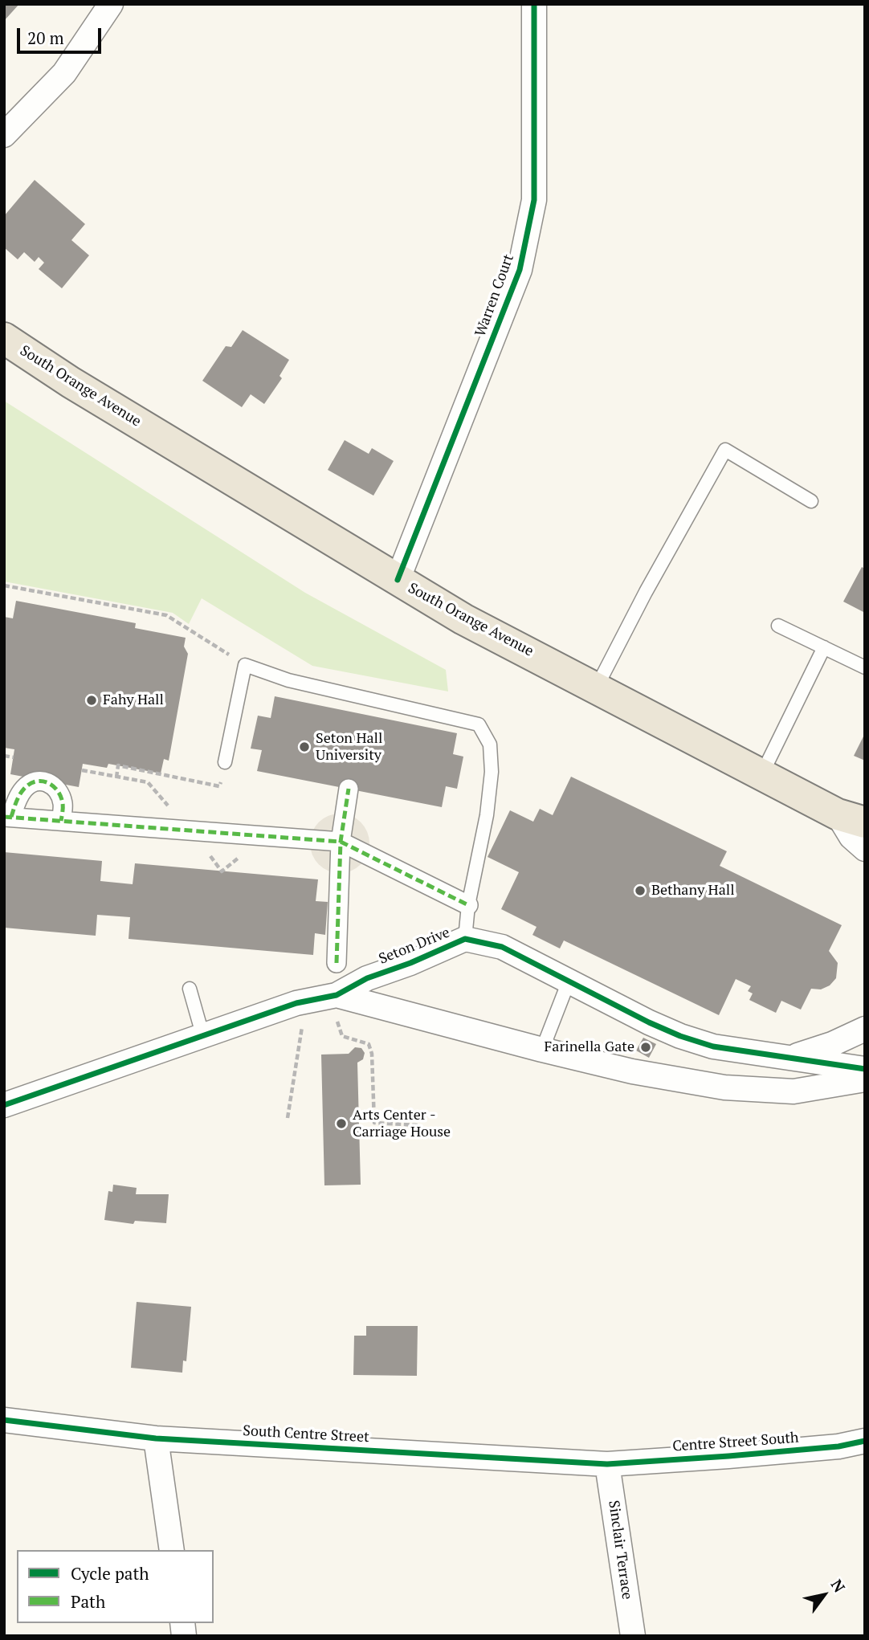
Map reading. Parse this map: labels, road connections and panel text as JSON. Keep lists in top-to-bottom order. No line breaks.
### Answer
{"streets":{"main road":["South Orange Avenue"],"street":["Warren Court","Seton Drive","South Centre Street","Centre Street South","Sinclair Terrace"]},"crossings":[["Warren Court","South Orange Avenue"],["South Centre Street","Centre Street South"],["South Centre Street","Sinclair Terrace"],["Centre Street South","Sinclair Terrace"]],"places":["Fahy Hall","Seton Hall University","Bethany Hall","Farinella Gate","Arts Center - Carriage House"],"legend":["Cycle path","Path"],"scale_bar":"20 m","north":"top right"}
